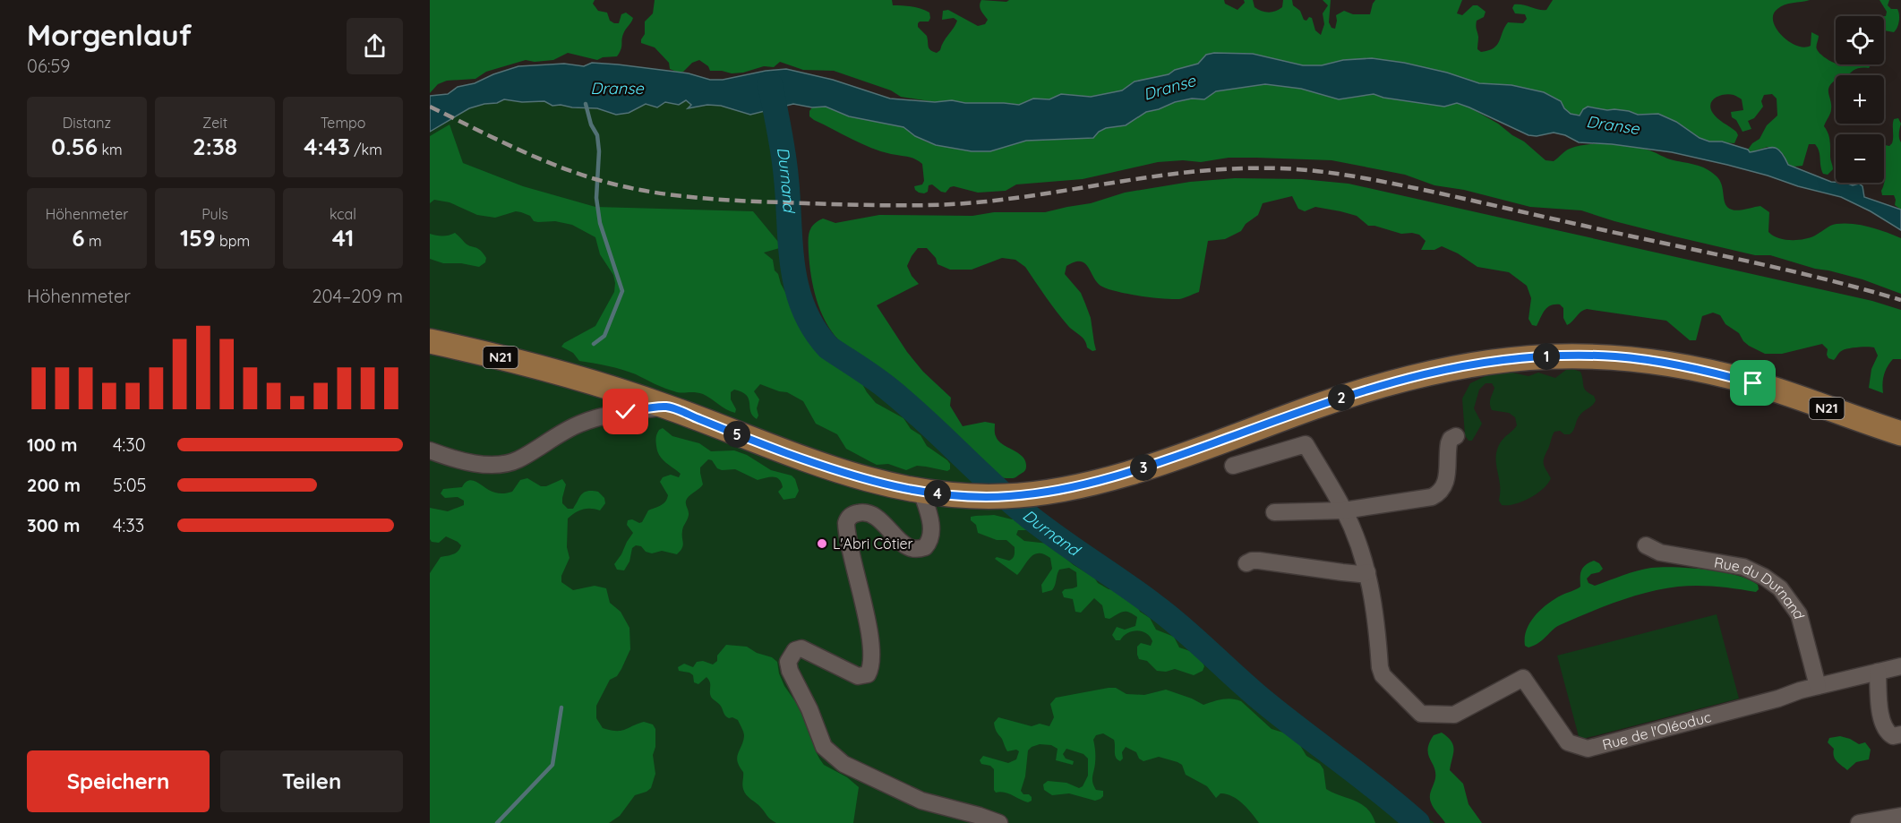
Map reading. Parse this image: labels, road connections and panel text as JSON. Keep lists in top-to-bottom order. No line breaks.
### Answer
{"streets":{"main road":["N21"],"street":["Rue du Durnand","Rue de l'Oléoduc"]},"crossings":[["Rue du Durnand","Rue de l'Oléoduc"]],"water":["Dranse","Durnand"],"places":["L'Abri Côtier"],"page":{"heading":["Morgenlauf","06:59"],"map_buttons":["+","−"],"stats":[["Distanz","0.56 km"],["Zeit","2:38"],["Tempo","4:43 /km"],["Höhenmeter","6 m"],["Puls","159 bpm"],["kcal","41"]],"chart":["Höhenmeter","204–209 m"],"pins":["1","2","5","3","4"],"list":[{"name":"100 m","note":"4:30"},{"name":"200 m","note":"5:05"},{"name":"300 m","note":"4:33"}],"buttons":["Speichern","Teilen"]}}
